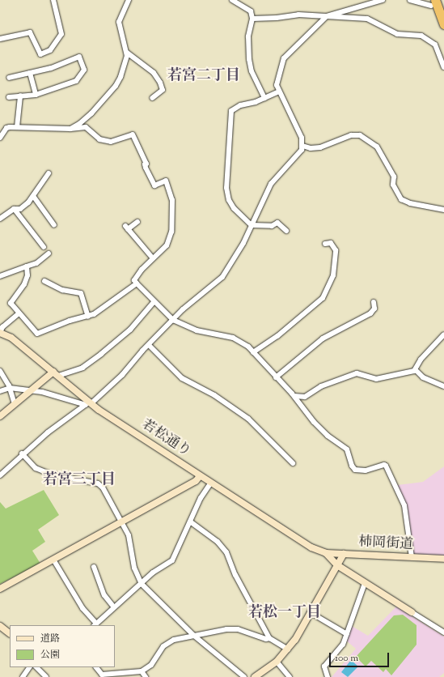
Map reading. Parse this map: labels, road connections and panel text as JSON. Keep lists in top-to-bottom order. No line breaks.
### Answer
{"streets":{"street":["若松通り","柿岡街道"]},"crossings":[["若松通り","柿岡街道"]],"districts":["若宮二丁目","若宮三丁目","若松一丁目"],"legend":["道路","公園"],"scale_bar":"100 m"}
